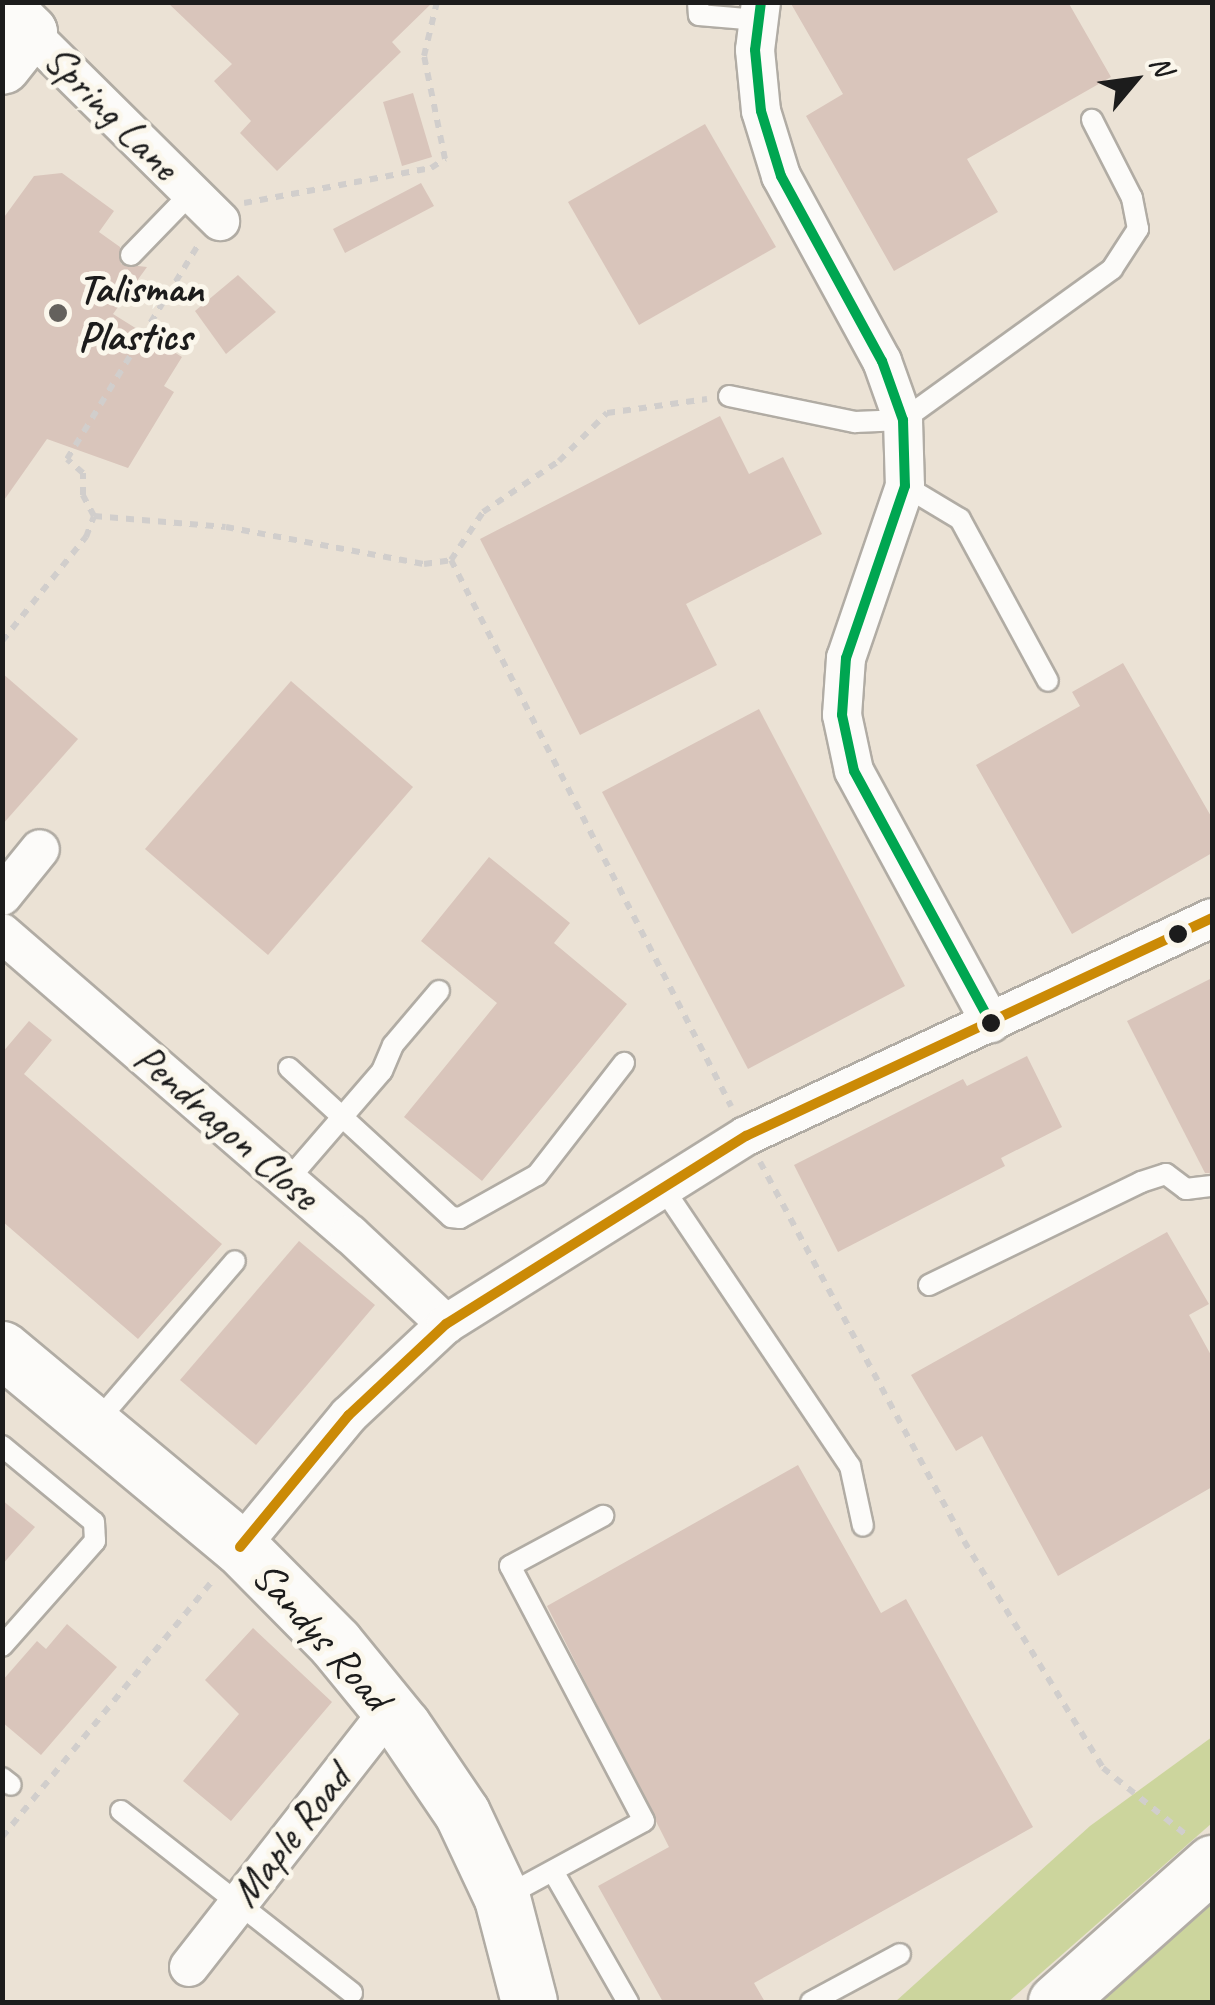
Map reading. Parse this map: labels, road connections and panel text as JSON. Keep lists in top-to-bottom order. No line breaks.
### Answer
{"streets":{"street":["Spring Lane","Pendragon Close","Sandys Road","Maple Road"]},"crossings":[["Sandys Road","Maple Road"]],"places":["Talisman Plastics"],"north":"top right"}
